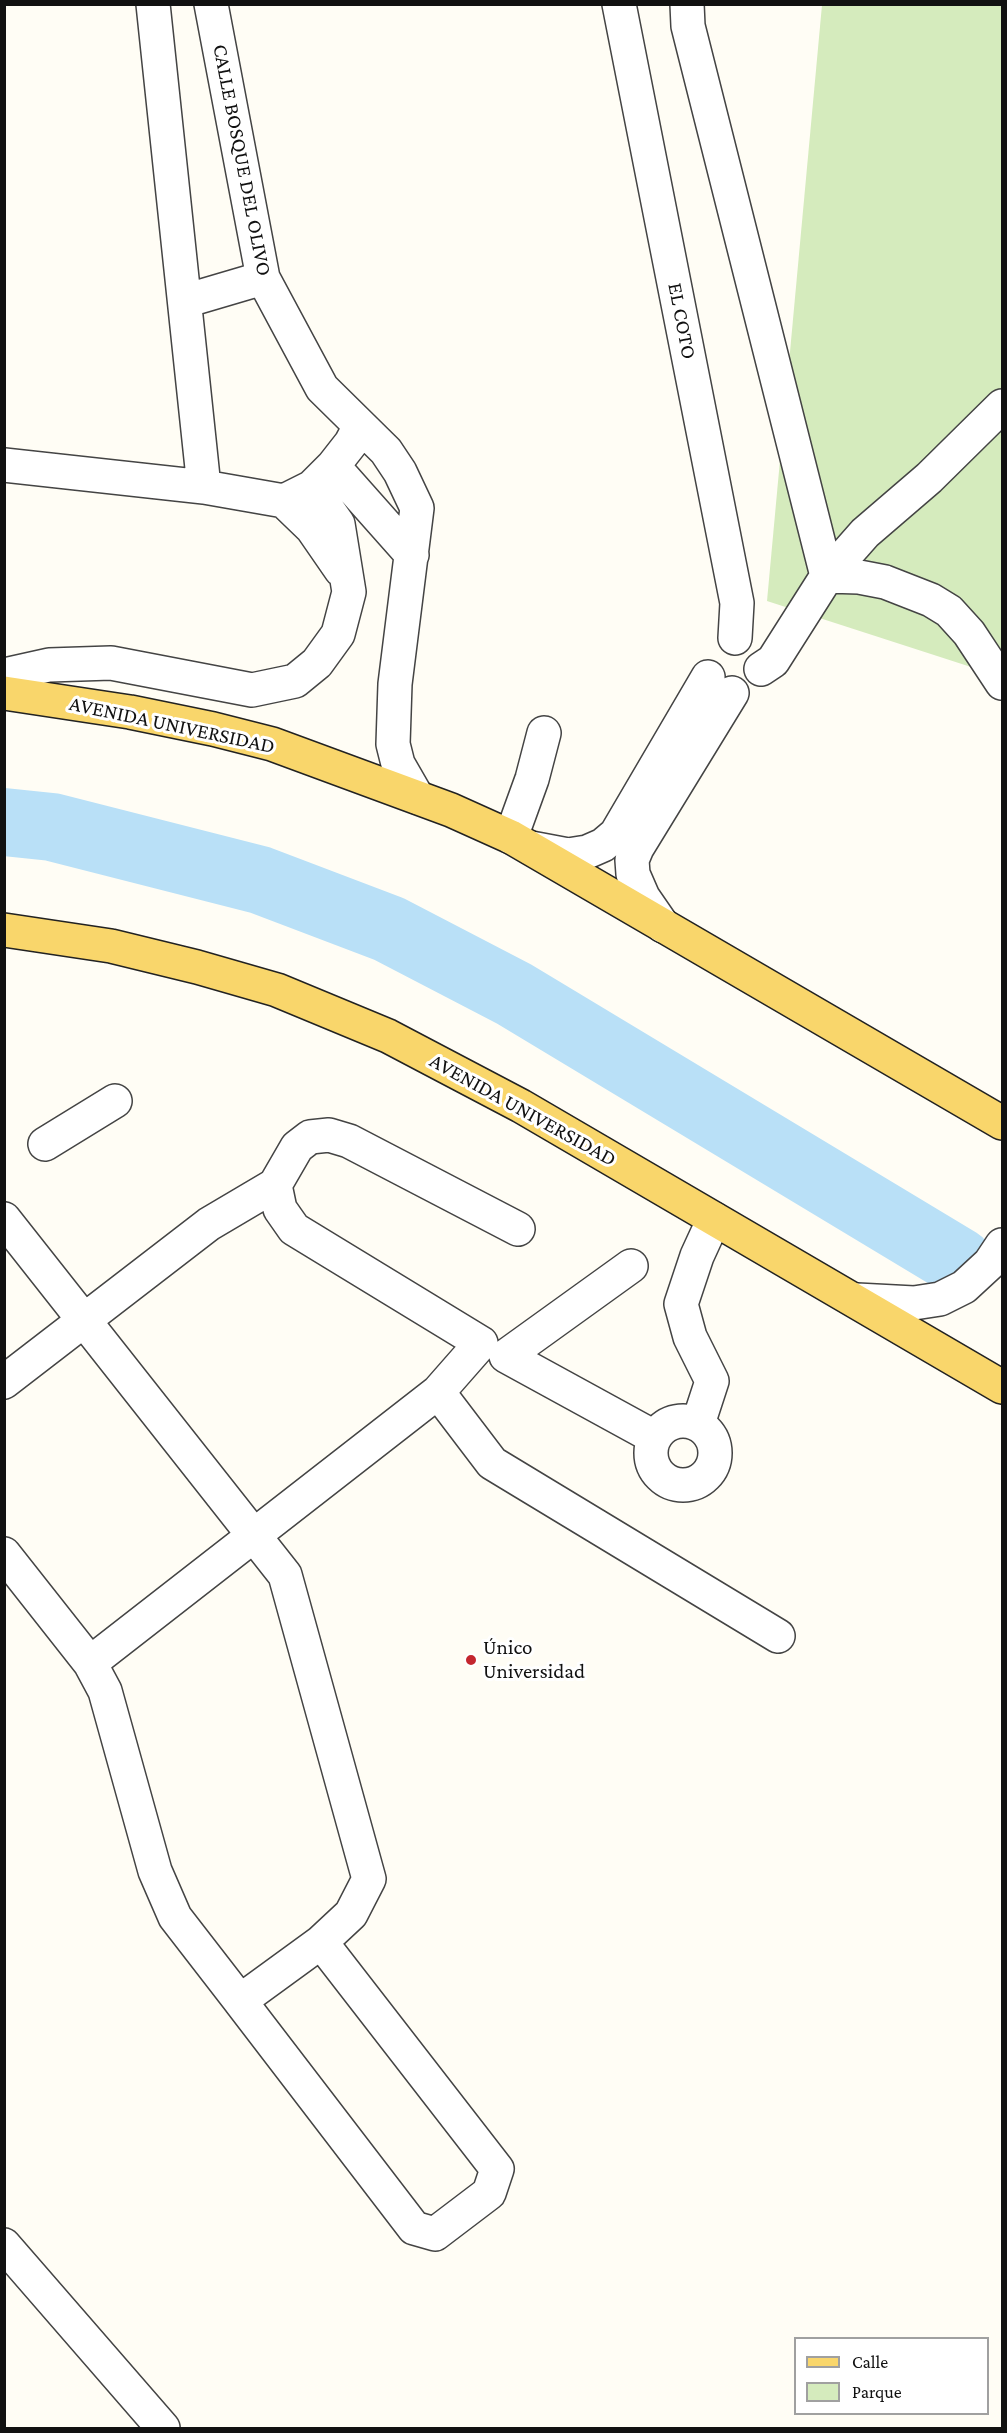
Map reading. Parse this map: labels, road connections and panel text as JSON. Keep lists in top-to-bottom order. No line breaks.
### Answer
{"streets":{"main road":["AVENIDA UNIVERSIDAD"],"street":["CALLE BOSQUE DEL OLIVO","EL COTO"]},"crossings":[["CALLE BOSQUE DEL OLIVO","AVENIDA UNIVERSIDAD"]],"places":["Único Universidad"],"legend":["Calle","Parque"]}
